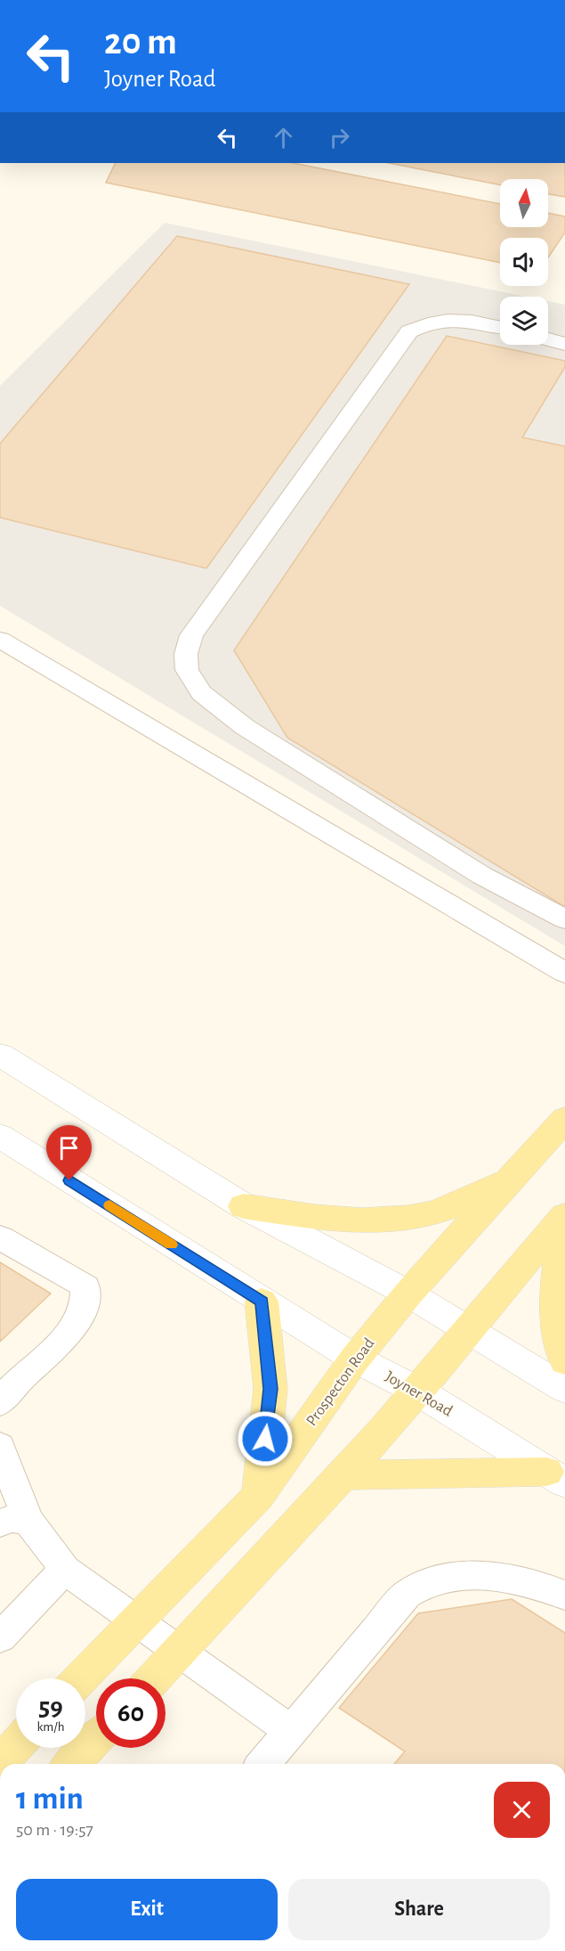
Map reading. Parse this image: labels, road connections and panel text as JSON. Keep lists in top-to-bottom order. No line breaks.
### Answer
{"streets":{"main road":["Prospecton Road"],"street":["Joyner Road"]},"crossings":[["Prospecton Road","Joyner Road"]],"north":"top","page":{"turn":["20 m","Joyner Road"],"speed":"59 km/h","limit":"60","heading":["1 min","50 m · 19:57"],"buttons":["Exit","Share"]}}
